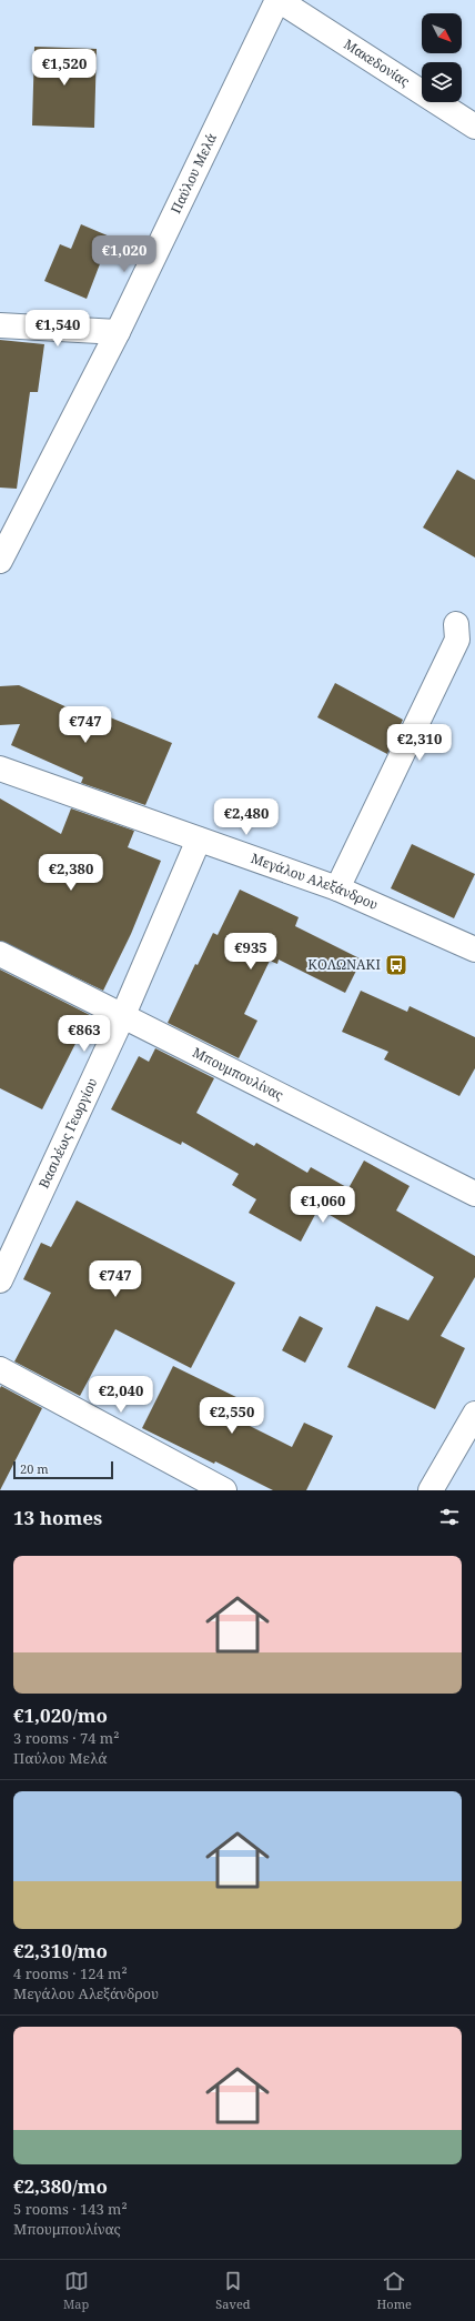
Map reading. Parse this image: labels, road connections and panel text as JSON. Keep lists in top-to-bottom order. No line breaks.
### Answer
{"streets":{"street":["Μακεδονίας","Παύλου Μελά","Μεγάλου Αλεξάνδρου","Μπουμπουλίνας","Βασιλέως Γεωργίου"]},"crossings":[["Μακεδονίας","Παύλου Μελά"],["Μεγάλου Αλεξάνδρου","Βασιλέως Γεωργίου"],["Μπουμπουλίνας","Βασιλέως Γεωργίου"]],"places":{"bus stop":["ΚΟΛΩΝΑΚΙ"]},"scale_bar":"20 m","north":"bottom right","page":{"price":["€1,520","€1,020","€1,540","€747","€2,310","€2,480","€2,380","€935","€863","€1,060","€747","€2,040","€2,550"],"scale":"20 m","heading":"13 homes","list":[{"name":"€1,020/mo","note":"3 rooms · 74 m² · Παύλου Μελά"},{"name":"€2,310/mo","note":"4 rooms · 124 m² · Μεγάλου Αλεξάνδρου"},{"name":"€2,380/mo","note":"5 rooms · 143 m² · Μπουμπουλίνας"}],"tabs":["Map","Saved","Home"]}}
